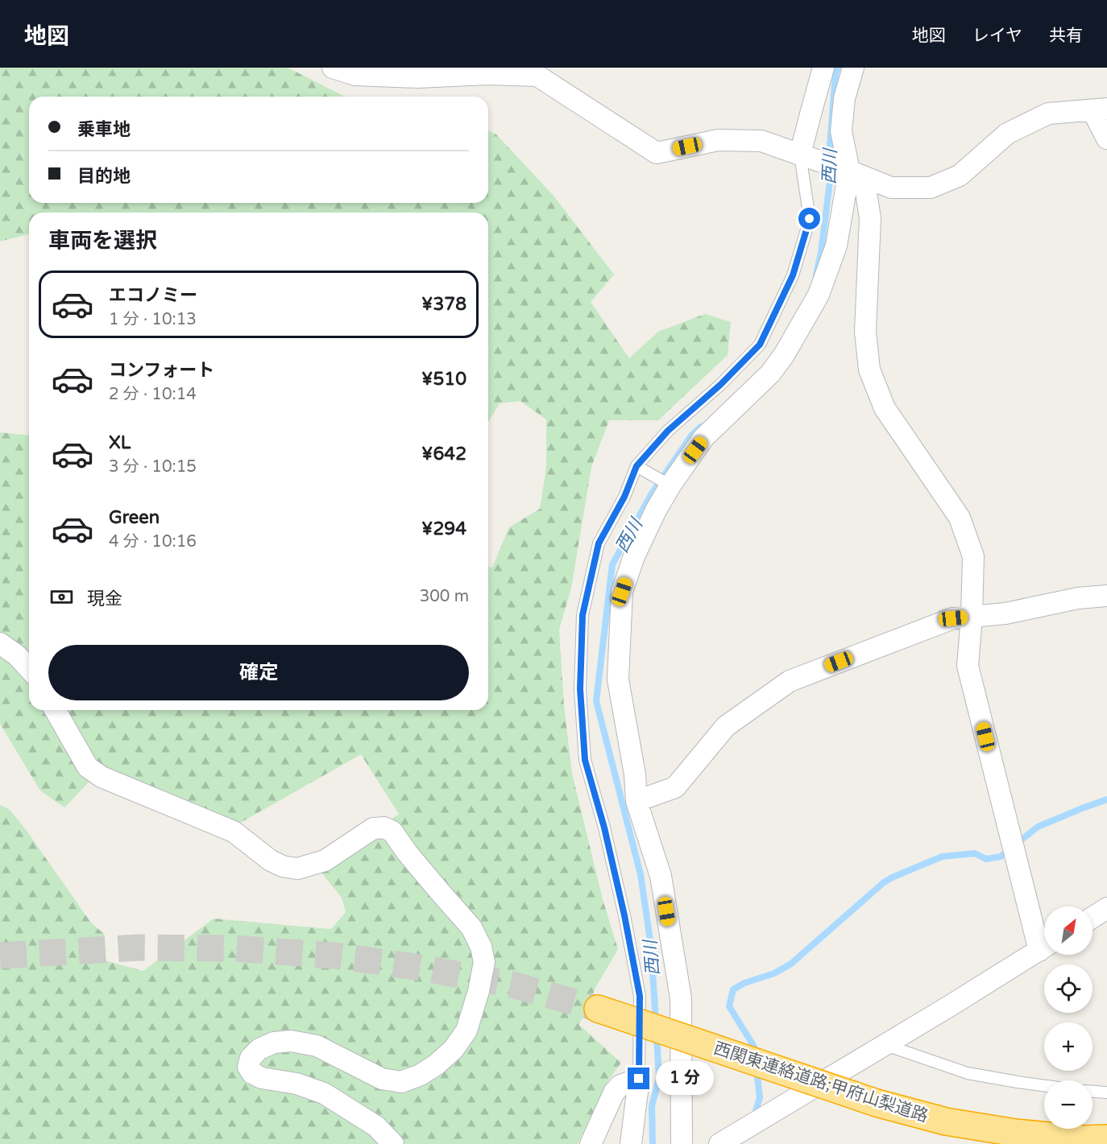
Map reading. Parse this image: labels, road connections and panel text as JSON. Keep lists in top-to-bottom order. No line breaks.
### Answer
{"streets":{"highway":["西関東連絡道路;甲府山梨道路"]},"water":["西川"],"north":"top right","page":{"header":"地図","nav":["地図","レイヤ","共有"],"banner":["乗車地","目的地"],"heading":"車両を選択","list":[{"name":"エコノミー","note":"1 分 · 10:13","value":"¥378"},{"name":"コンフォート","note":"2 分 · 10:14","value":"¥510"},{"name":"XL","note":"3 分 · 10:15","value":"¥642"},{"name":"Green","note":"4 分 · 10:16","value":"¥294"}],"pay":["現金","300 m"],"buttons":"確定","map_buttons":["+","−"],"bubble":"1 分"}}
